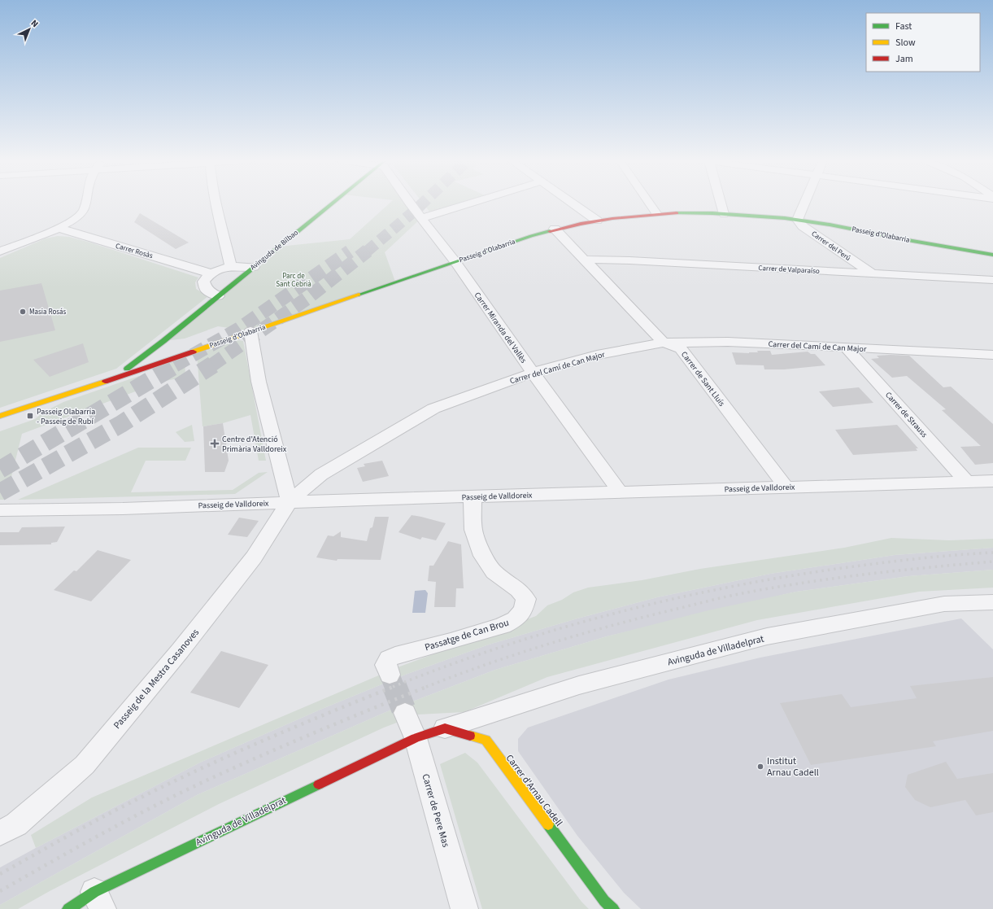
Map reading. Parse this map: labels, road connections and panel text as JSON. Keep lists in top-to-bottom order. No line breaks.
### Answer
{"streets":{"main road":["Passeig d'Olabarria","Avinguda de Bilbao","Avinguda de Villadelprat","Carrer d'Arnau Cadell"],"street":["Carrer del Perú","Carrer Rosàs","Carrer de Valparaíso","Carrer Miranda del Vallès","Carrer del Camí de Can Major","Carrer de Sant Lluís","Carrer de Strauss","Passeig de Valldoreix","Passatge de Can Brou","Passeig de la Mestra Casanoves","Carrer de Pere Mas"]},"crossings":[["Passeig d'Olabarria","Carrer del Perú"],["Passeig d'Olabarria","Avinguda de Bilbao"],["Passeig d'Olabarria","Carrer Miranda del Vallès"],["Passeig d'Olabarria","Carrer de Sant Lluís"],["Carrer del Perú","Carrer de Valparaíso"],["Carrer de Valparaíso","Carrer de Sant Lluís"],["Carrer Miranda del Vallès","Carrer del Camí de Can Major"],["Carrer Miranda del Vallès","Passeig de Valldoreix"],["Carrer del Camí de Can Major","Carrer de Sant Lluís"],["Carrer del Camí de Can Major","Carrer de Strauss"],["Carrer del Camí de Can Major","Passeig de Valldoreix"],["Carrer del Camí de Can Major","Passeig de la Mestra Casanoves"],["Carrer de Sant Lluís","Passeig de Valldoreix"],["Carrer de Strauss","Passeig de Valldoreix"],["Passeig de Valldoreix","Passatge de Can Brou"],["Passeig de Valldoreix","Passeig de la Mestra Casanoves"],["Avinguda de Villadelprat","Carrer d'Arnau Cadell"],["Avinguda de Villadelprat","Carrer de Pere Mas"]],"parks":["Parc de Sant Cebrià"],"places":{"other":["Masia Rosás","Institut Arnau Cadell"],"transit":["Passeig Olabarria - Passeig de Rubí"],"health":["Centre d'Atenció Primària Valldoreix"]},"legend":["Fast","Slow","Jam"],"north":"top right"}
